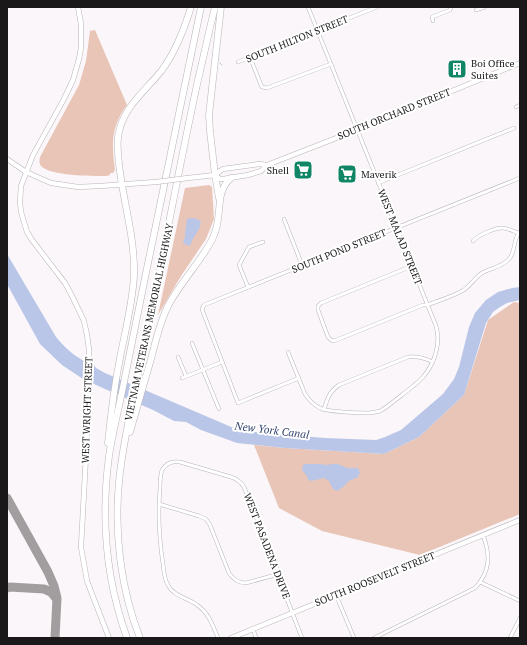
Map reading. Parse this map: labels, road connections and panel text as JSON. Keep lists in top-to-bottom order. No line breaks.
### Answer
{"streets":{"highway":["VIETNAM VETERANS MEMORIAL HIGHWAY"],"street":["SOUTH HILTON STREET","SOUTH ORCHARD STREET","WEST MALAD STREET","SOUTH POND STREET","WEST WRIGHT STREET","WEST PASADENA DRIVE","SOUTH ROOSEVELT STREET"]},"crossings":[["SOUTH HILTON STREET","WEST MALAD STREET"],["SOUTH ORCHARD STREET","WEST MALAD STREET"],["SOUTH ORCHARD STREET","WEST WRIGHT STREET"],["WEST MALAD STREET","SOUTH POND STREET"],["WEST PASADENA DRIVE","SOUTH ROOSEVELT STREET"]],"water":["New York Canal"],"places":{"building":["Boi Office Suites"],"supermarket":["Shell","Maverik"]}}
